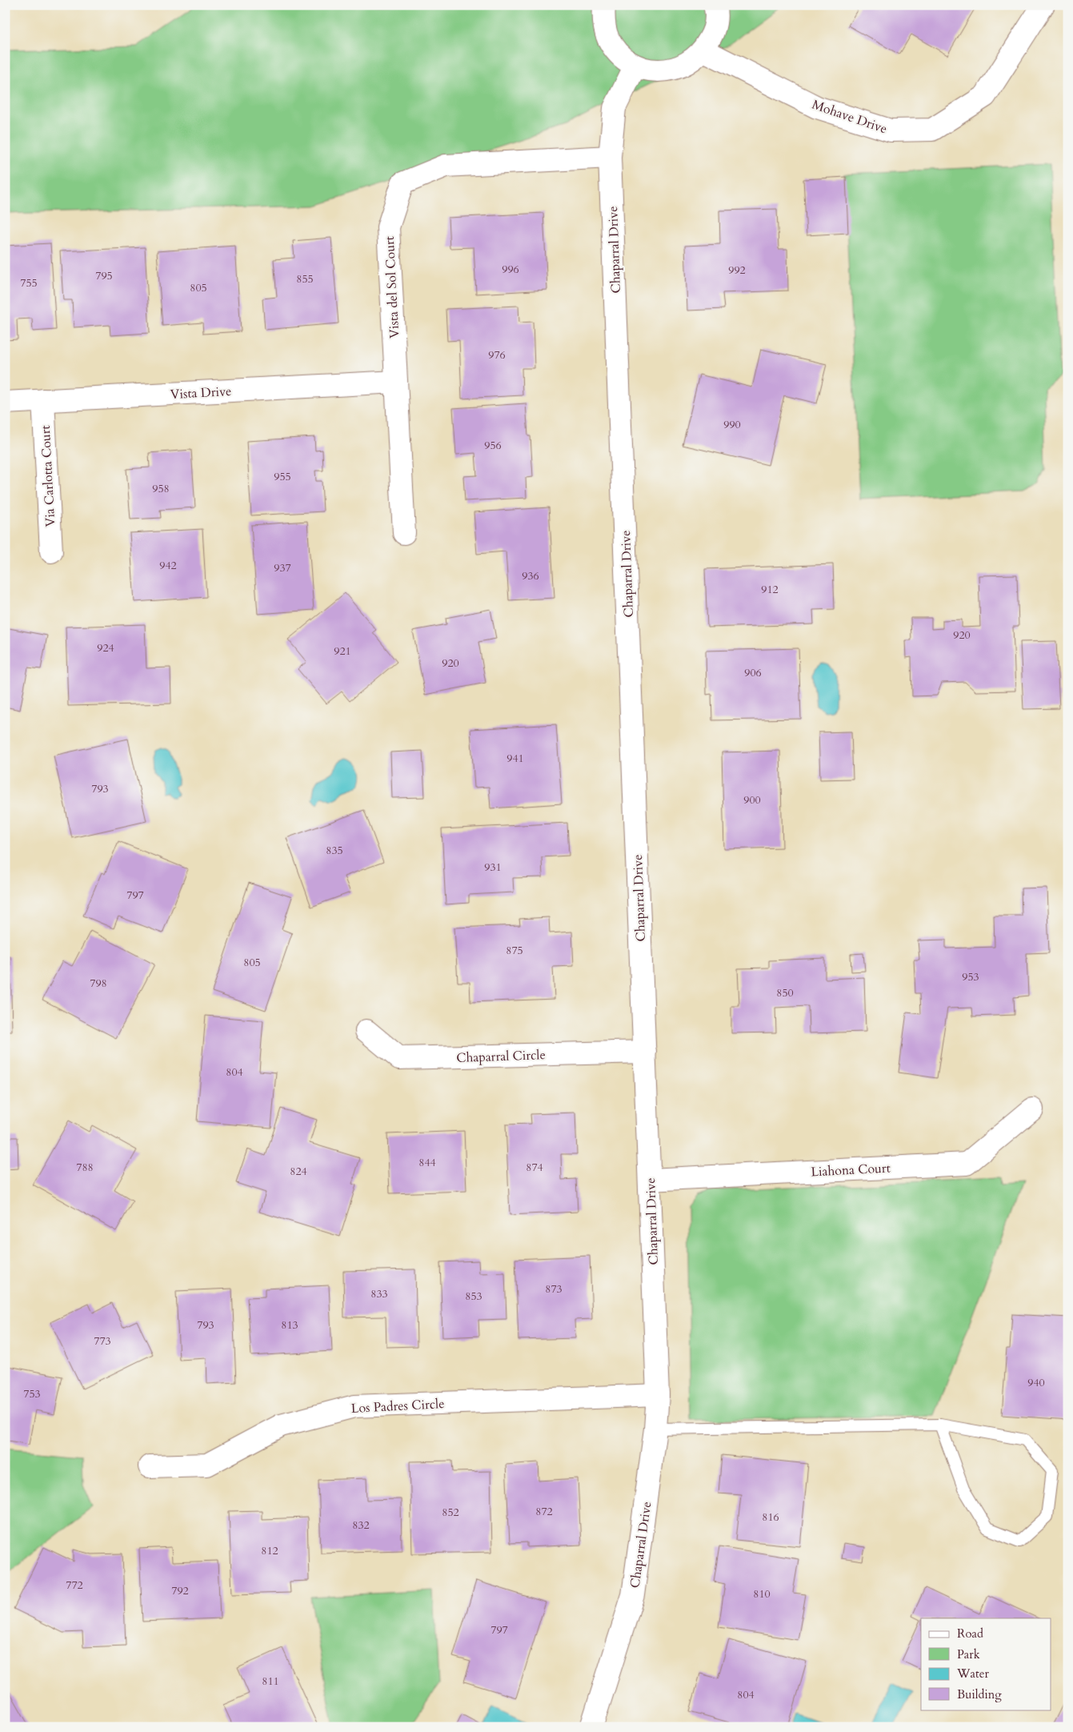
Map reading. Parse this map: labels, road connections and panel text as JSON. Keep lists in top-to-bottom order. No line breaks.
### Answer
{"streets":{"street":["Mohave Drive","Chaparral Drive","Vista del Sol Court","Vista Drive","Via Carlotta Court","Chaparral Circle","Liahona Court","Los Padres Circle"]},"crossings":[["Chaparral Drive","Vista del Sol Court"],["Chaparral Drive","Chaparral Circle"],["Chaparral Drive","Liahona Court"],["Chaparral Drive","Los Padres Circle"],["Vista del Sol Court","Vista Drive"],["Vista Drive","Via Carlotta Court"]],"house_numbers":["996","992","795","855","755","805","976","990","956","955","958","942","937","936","912","920","924","921","920","906","941","793","900","835","931","797","875","805","953","798","850","804","844","788","874","824","873","833","853","793","813","773","940","753","872","852","816","832","812","772","792","810","797","811","804"],"legend":["Road","Park","Water","Building"]}
